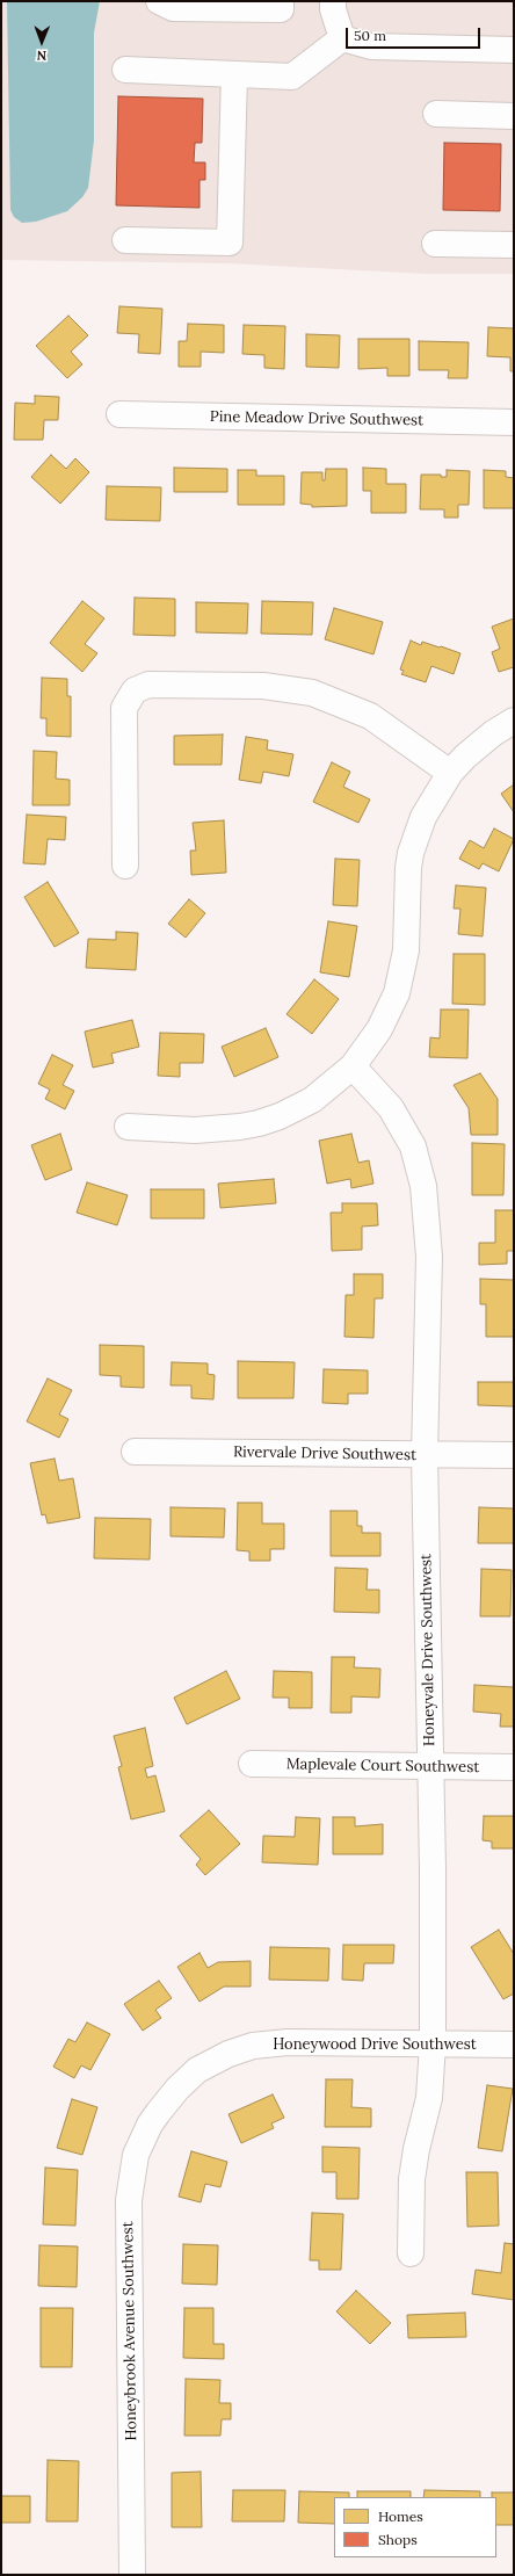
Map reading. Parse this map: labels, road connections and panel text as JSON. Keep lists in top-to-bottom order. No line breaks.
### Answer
{"streets":{"street":["Pine Meadow Drive Southwest","Rivervale Drive Southwest","Honeyvale Drive Southwest","Maplevale Court Southwest","Honeywood Drive Southwest","Honeybrook Avenue Southwest"]},"crossings":[["Rivervale Drive Southwest","Honeyvale Drive Southwest"],["Honeyvale Drive Southwest","Maplevale Court Southwest"],["Honeyvale Drive Southwest","Honeywood Drive Southwest"],["Honeywood Drive Southwest","Honeybrook Avenue Southwest"]],"legend":["Homes","Shops"],"scale_bar":"50 m","north":"bottom"}
